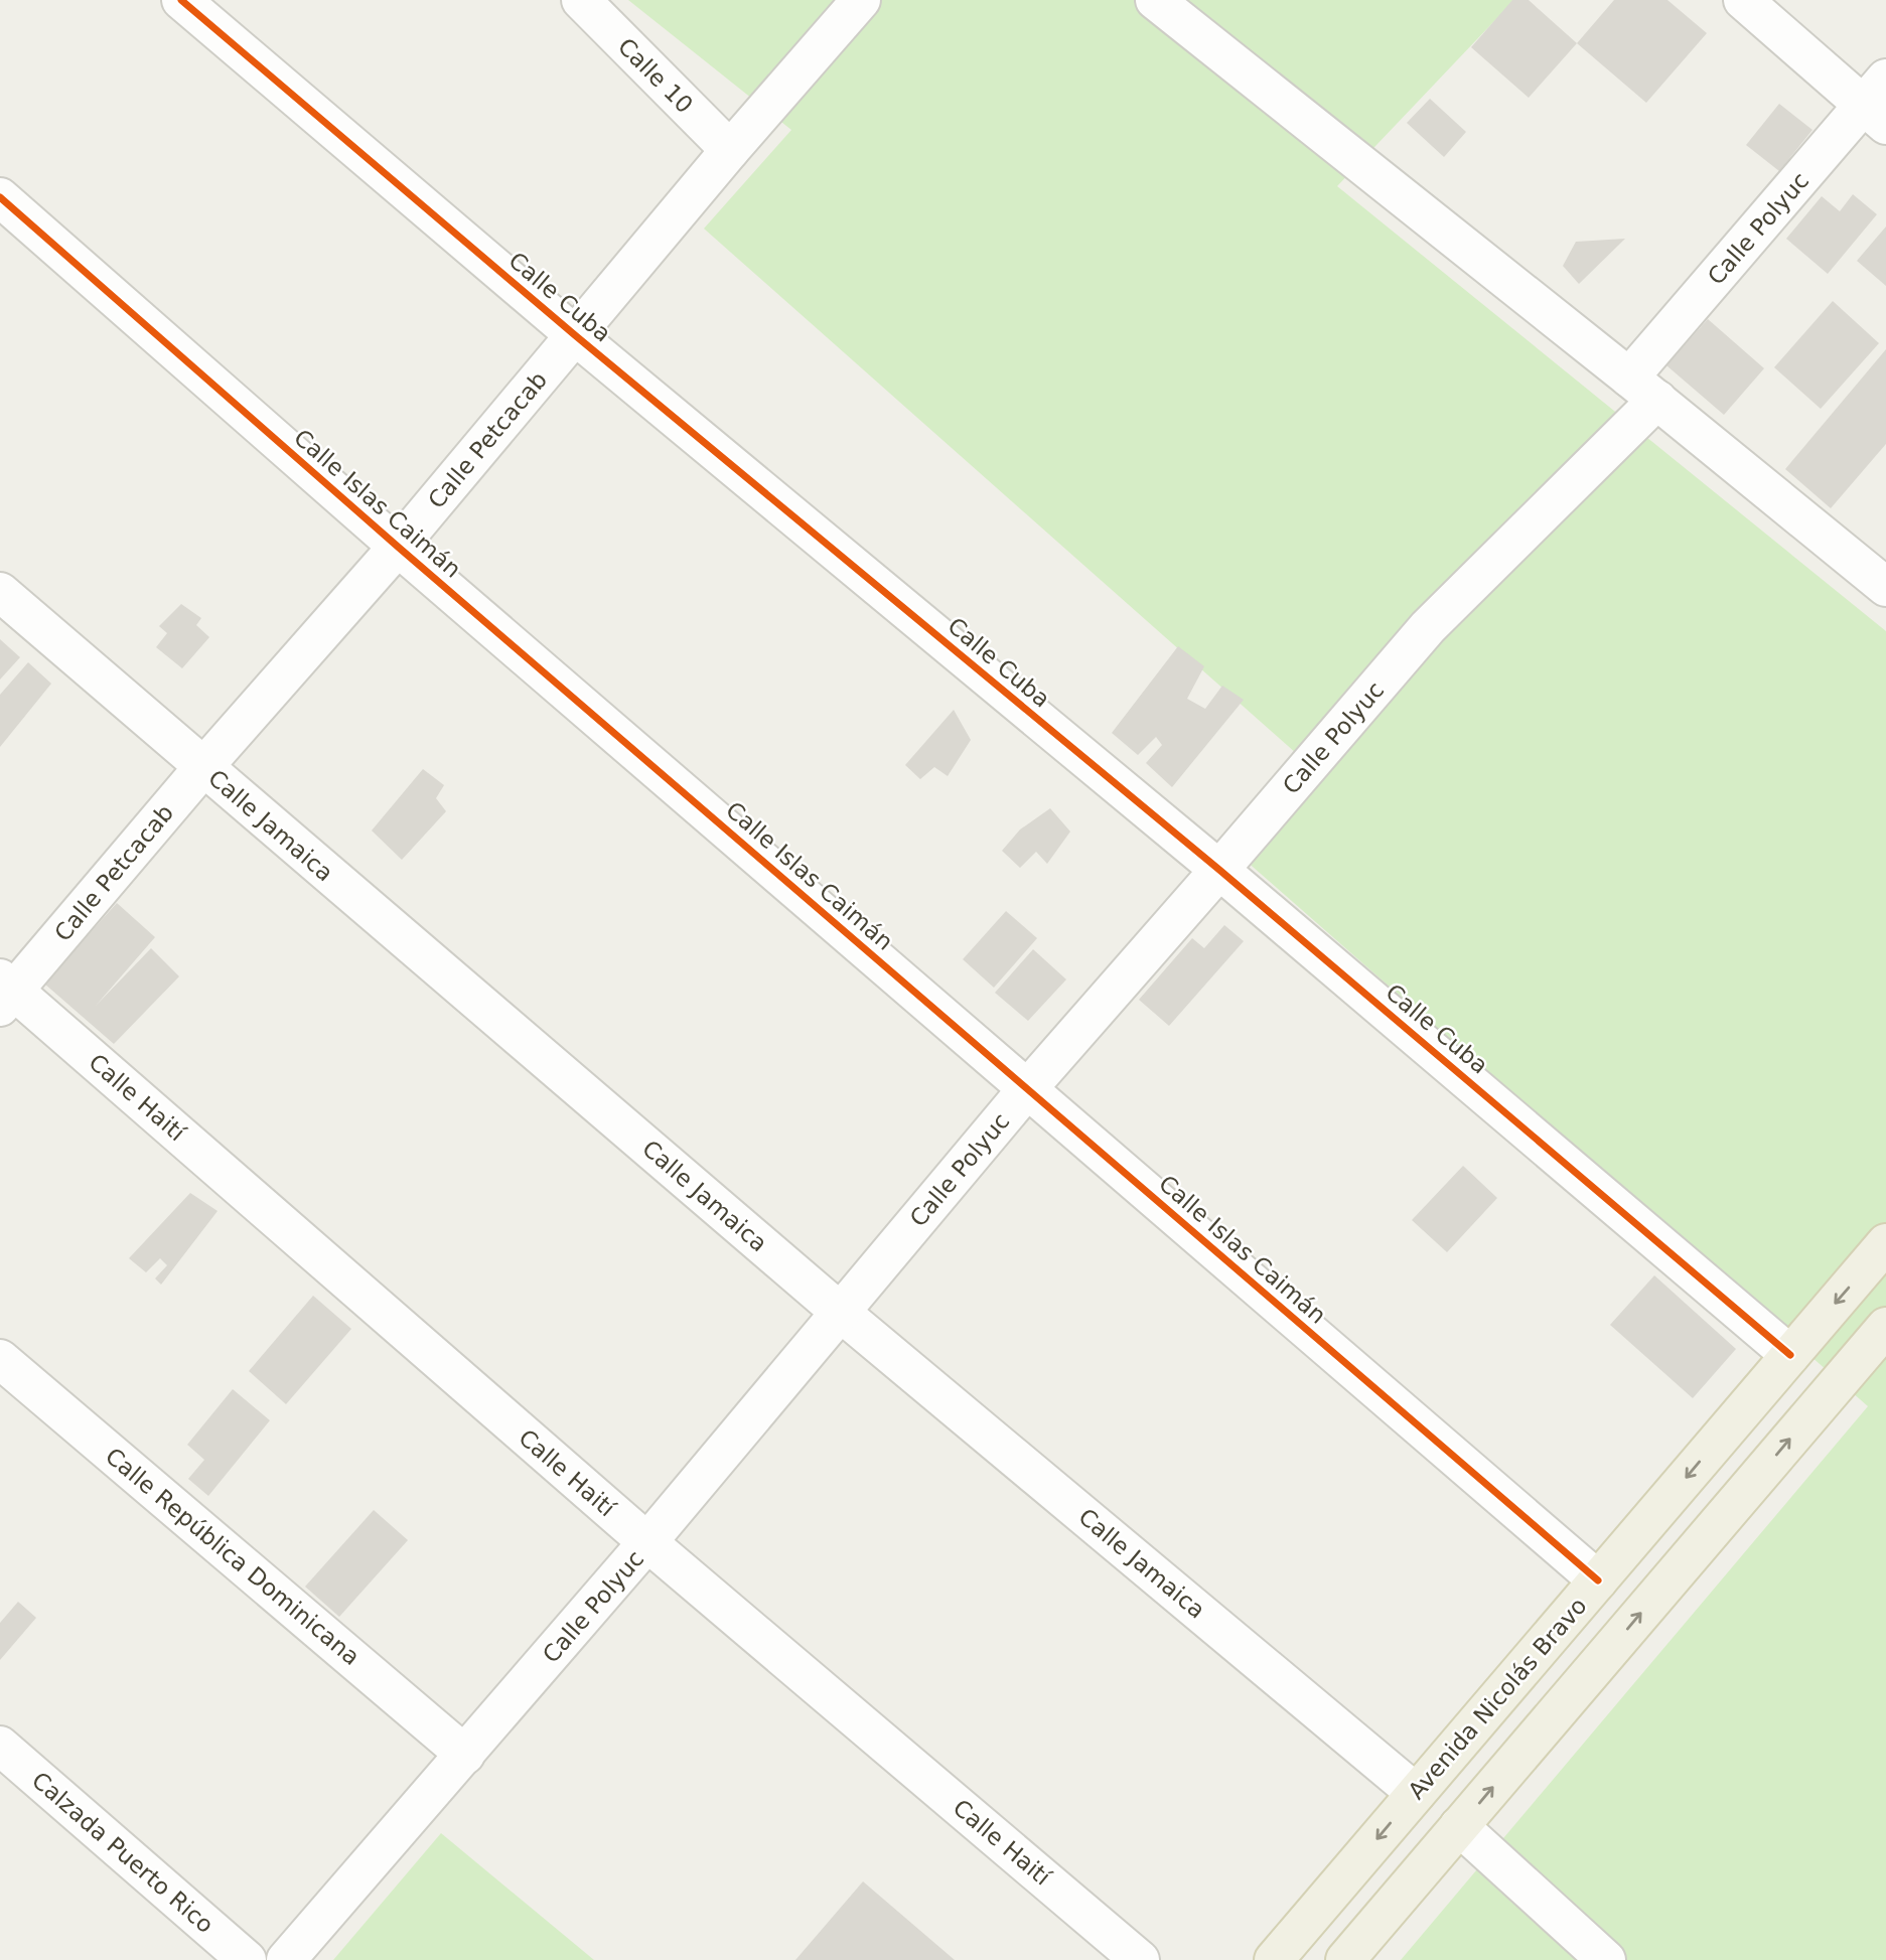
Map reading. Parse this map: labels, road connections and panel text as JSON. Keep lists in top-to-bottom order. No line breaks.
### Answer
{"streets":{"main road":["Avenida Nicolás Bravo"],"street":["Calle 10","Calle Polyuc","Calle Cuba","Calle Petcacab","Calle Islas Caimán","Calle Jamaica","Calle Haití","Calle República Dominicana","Calzada Puerto Rico"]},"crossings":[["Calle 10","Calle Petcacab"],["Calle Polyuc","Calle Cuba"],["Calle Polyuc","Calle Islas Caimán"],["Calle Polyuc","Calle Jamaica"],["Calle Polyuc","Calle Haití"],["Calle Polyuc","Calle República Dominicana"],["Calle Cuba","Calle Petcacab"],["Calle Cuba","Avenida Nicolás Bravo"],["Calle Petcacab","Calle Islas Caimán"],["Calle Petcacab","Calle Jamaica"],["Calle Petcacab","Calle Haití"],["Calle Islas Caimán","Avenida Nicolás Bravo"],["Calle Jamaica","Avenida Nicolás Bravo"]]}
